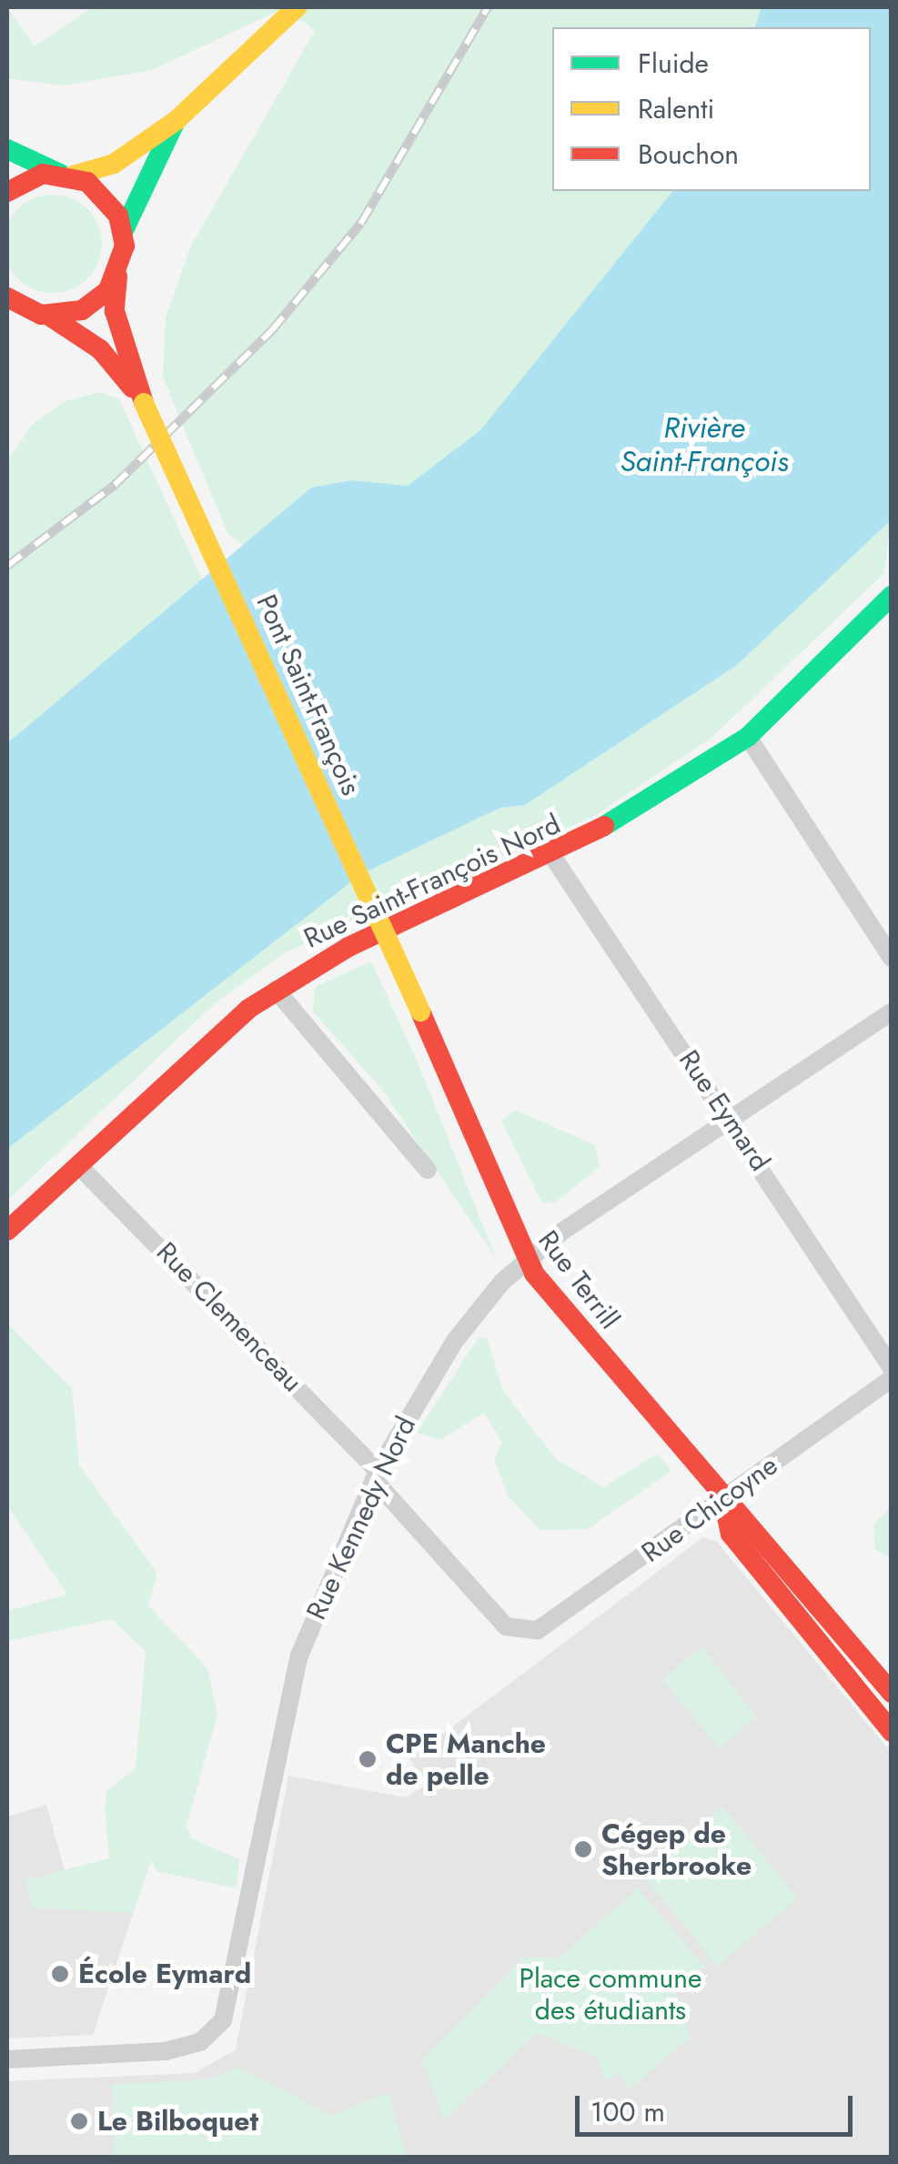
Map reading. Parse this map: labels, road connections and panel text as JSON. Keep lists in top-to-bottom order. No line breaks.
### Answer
{"streets":{"street":["Pont Saint-François","Rue Saint-François Nord","Rue Eymard","Rue Terrill","Rue Clemenceau","Rue Chicoyne","Rue Kennedy Nord"]},"crossings":[["Pont Saint-François","Rue Terrill"],["Rue Saint-François Nord","Rue Eymard"],["Rue Saint-François Nord","Rue Clemenceau"],["Rue Eymard","Rue Kennedy Nord"],["Rue Terrill","Rue Chicoyne"],["Rue Terrill","Rue Kennedy Nord"],["Rue Clemenceau","Rue Chicoyne"],["Rue Clemenceau","Rue Kennedy Nord"]],"water":["Rivière Saint-François"],"parks":["Place commune des étudiants"],"places":["CPE Manche de pelle","Cégep de Sherbrooke","École Eymard","Le Bilboquet"],"legend":["Fluide","Ralenti","Bouchon"],"scale_bar":"100 m"}
